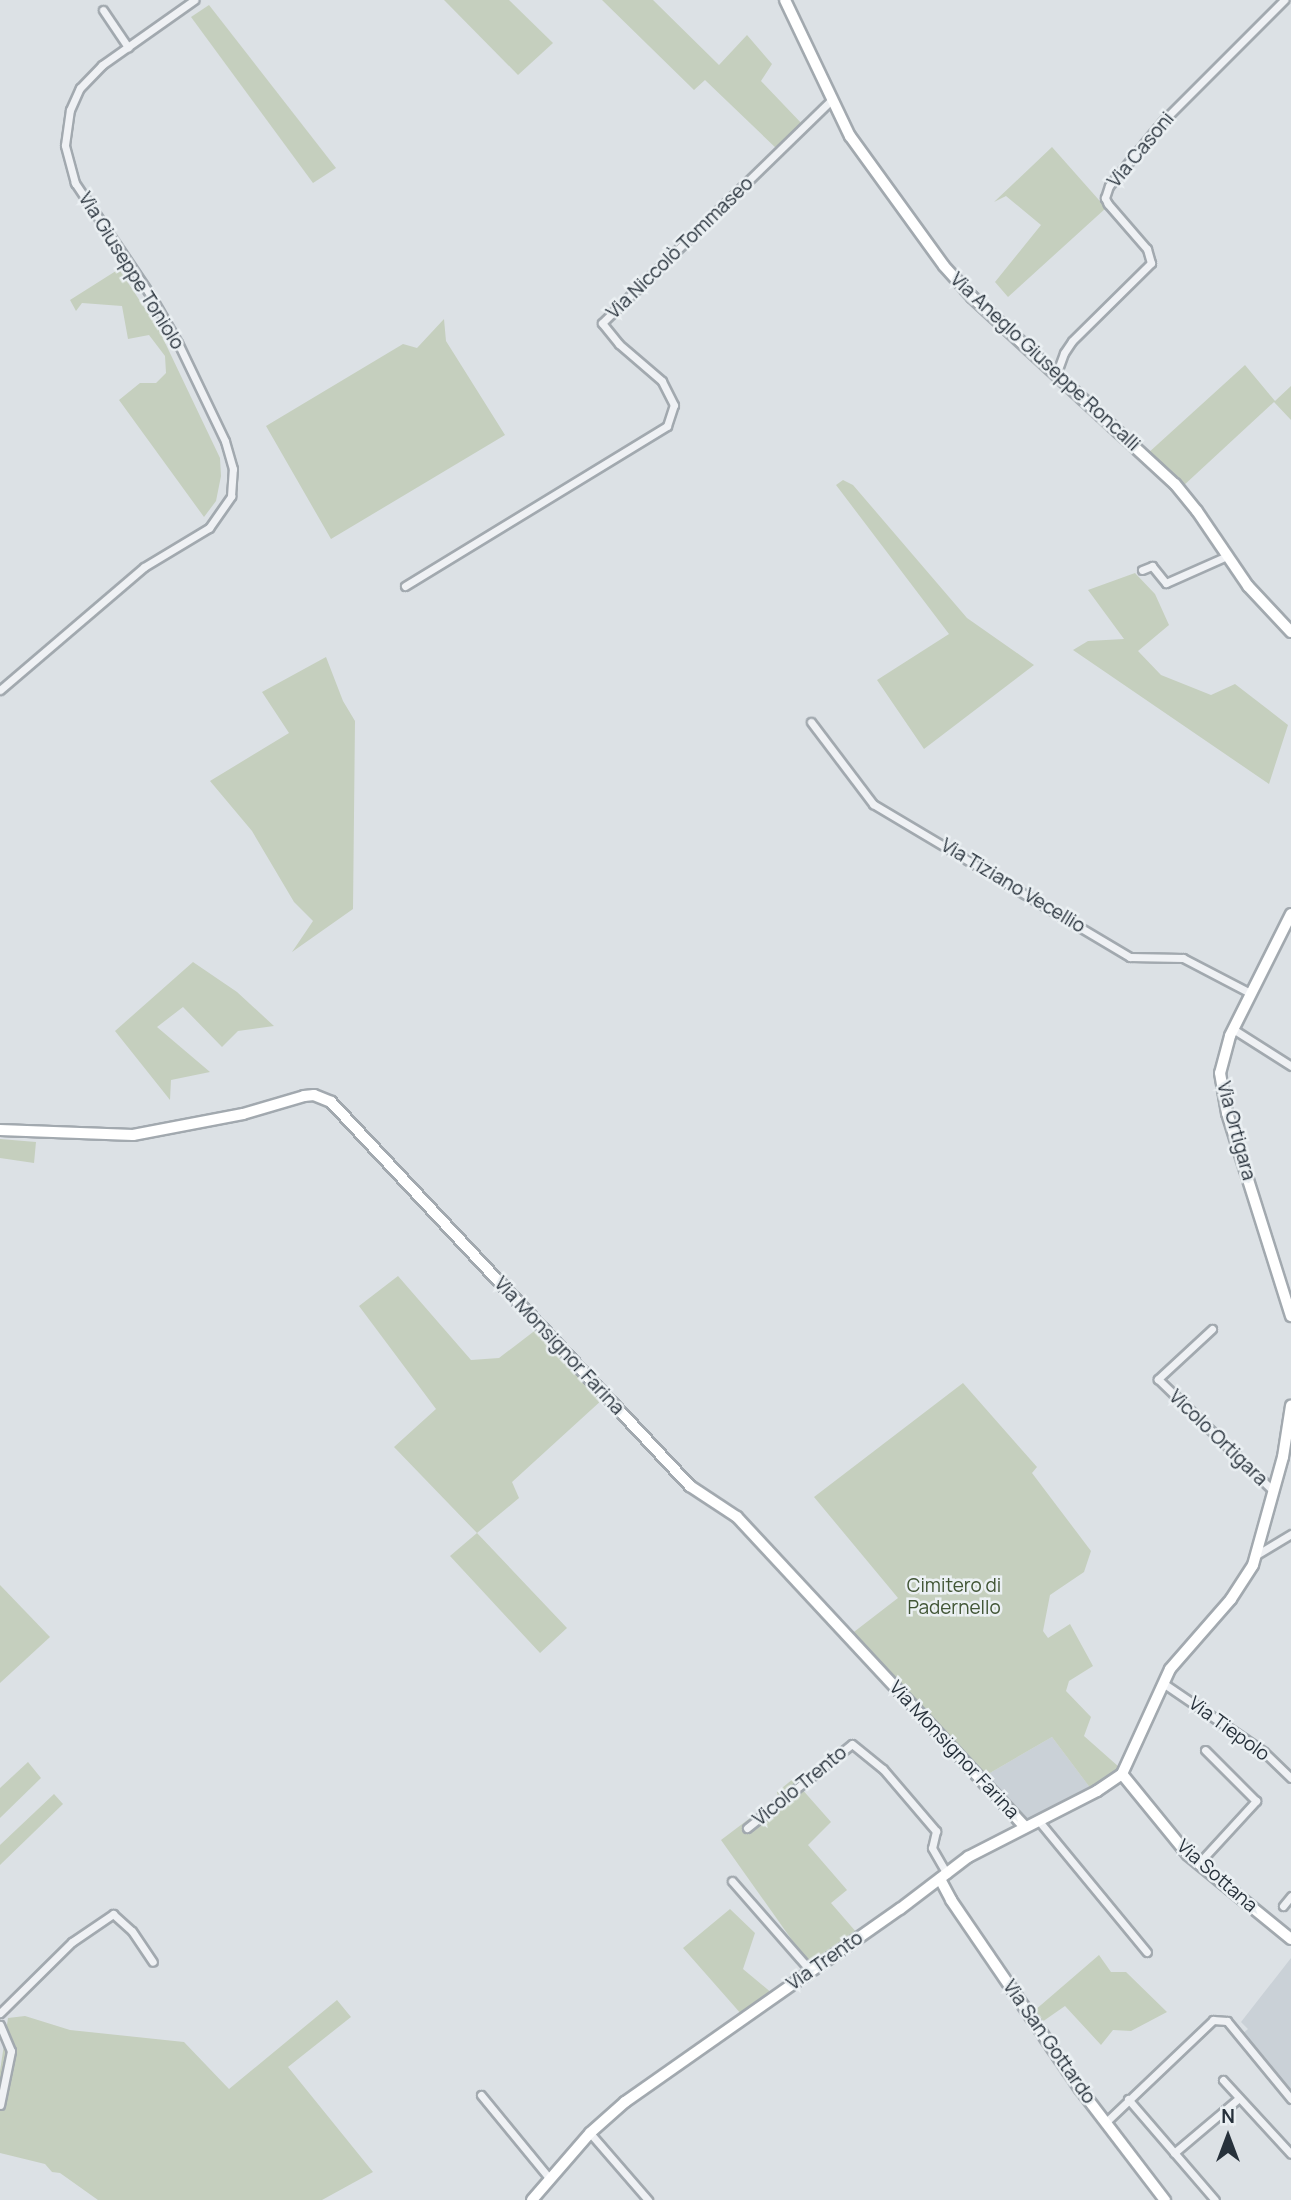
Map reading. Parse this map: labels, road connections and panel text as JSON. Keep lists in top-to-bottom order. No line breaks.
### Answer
{"streets":{"street":["Via Casoni","Via Niccolò Tommaseo","Via Giuseppe Toniolo","Via Aneglo Giuseppe Roncalli","Via Tiziano Vecellio","Via Ortigara","Via Monsignor Farina","Vicolo Ortigara","Via Tiepolo","Vicolo Trento","Via Sottana","Via Trento","Via San Gottardo"]},"crossings":[["Via Casoni","Via Aneglo Giuseppe Roncalli"],["Via Niccolò Tommaseo","Via Aneglo Giuseppe Roncalli"],["Via Tiziano Vecellio","Via Ortigara"],["Via Monsignor Farina","Via Trento"],["Vicolo Trento","Via Trento"],["Vicolo Trento","Via San Gottardo"],["Via Sottana","Via Trento"],["Via Trento","Via San Gottardo"]],"parks":["Cimitero di Padernello"],"north":"top"}
